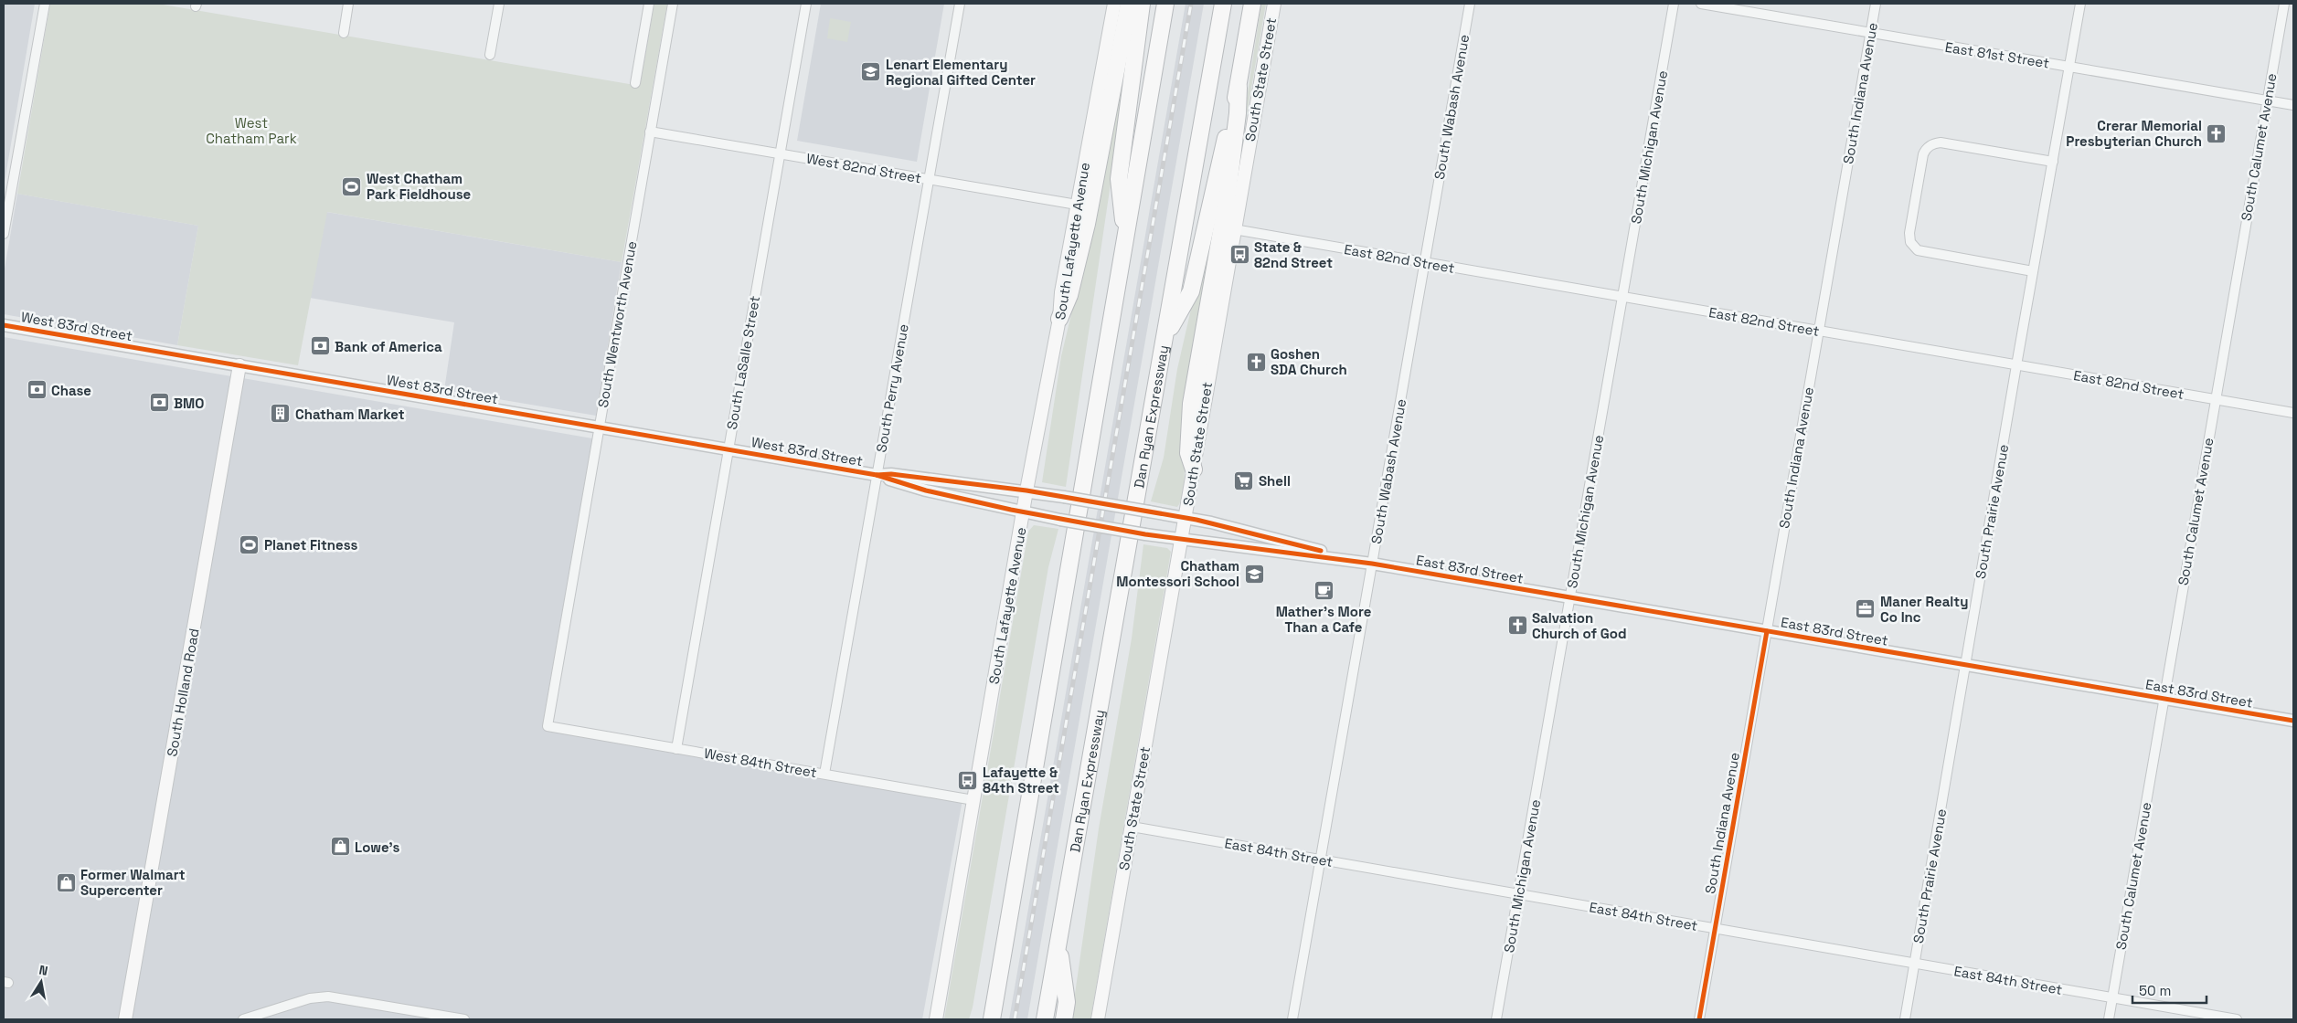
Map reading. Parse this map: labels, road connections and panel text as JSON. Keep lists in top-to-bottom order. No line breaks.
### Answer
{"streets":{"highway":["Dan Ryan Expressway"],"main road":["South State Street","South Lafayette Avenue","South Holland Road"],"street":["East 81st Street","South Indiana Avenue","South Wabash Avenue","South Michigan Avenue","South Calumet Avenue","West 82nd Street","East 82nd Street","South Wentworth Avenue","West 83rd Street","South LaSalle Street","South Perry Avenue","South Prairie Avenue","East 83rd Street","West 84th Street","East 84th Street"]},"crossings":[["East 81st Street","South Indiana Avenue"],["East 81st Street","South Calumet Avenue"],["East 81st Street","South Prairie Avenue"],["South State Street","East 82nd Street"],["South State Street","West 83rd Street"],["South State Street","East 83rd Street"],["South State Street","East 84th Street"],["South Indiana Avenue","East 82nd Street"],["South Indiana Avenue","East 83rd Street"],["South Indiana Avenue","East 84th Street"],["South Wabash Avenue","East 82nd Street"],["South Wabash Avenue","East 83rd Street"],["South Wabash Avenue","East 84th Street"],["South Michigan Avenue","East 82nd Street"],["South Michigan Avenue","East 83rd Street"],["South Michigan Avenue","East 84th Street"],["South Calumet Avenue","East 82nd Street"],["South Calumet Avenue","East 83rd Street"],["South Calumet Avenue","East 84th Street"],["West 82nd Street","South Lafayette Avenue"],["West 82nd Street","South Wentworth Avenue"],["West 82nd Street","South LaSalle Street"],["West 82nd Street","South Perry Avenue"],["South Lafayette Avenue","West 83rd Street"],["South Lafayette Avenue","West 84th Street"],["East 82nd Street","South Prairie Avenue"],["South Wentworth Avenue","West 83rd Street"],["South Wentworth Avenue","West 84th Street"],["West 83rd Street","South LaSalle Street"],["West 83rd Street","South Perry Avenue"],["West 83rd Street","East 83rd Street"],["West 83rd Street","South Holland Road"],["South LaSalle Street","West 84th Street"],["South Perry Avenue","West 84th Street"],["South Prairie Avenue","East 83rd Street"],["South Prairie Avenue","East 84th Street"]],"parks":["West Chatham Park"],"places":{"school or university":["Lenart Elementary Regional Gifted Center","Chatham Montessori School"],"church":["Crerar Memorial Presbyterian Church","Goshen SDA Church","Salvation Church of God"],"sports":["West Chatham Park Fieldhouse","Planet Fitness"],"bus stop":["State & 82nd Street","Lafayette & 84th Street"],"bank":["Bank of America","Chase","BMO"],"building":["Chatham Market"],"supermarket":["Shell"],"cafe":["Mather’s More Than a Cafe"],"office":["Maner Realty Co Inc"],"shop":["Lowe's","Former Walmart Supercenter"]},"scale_bar":"50 m","north":"top"}
